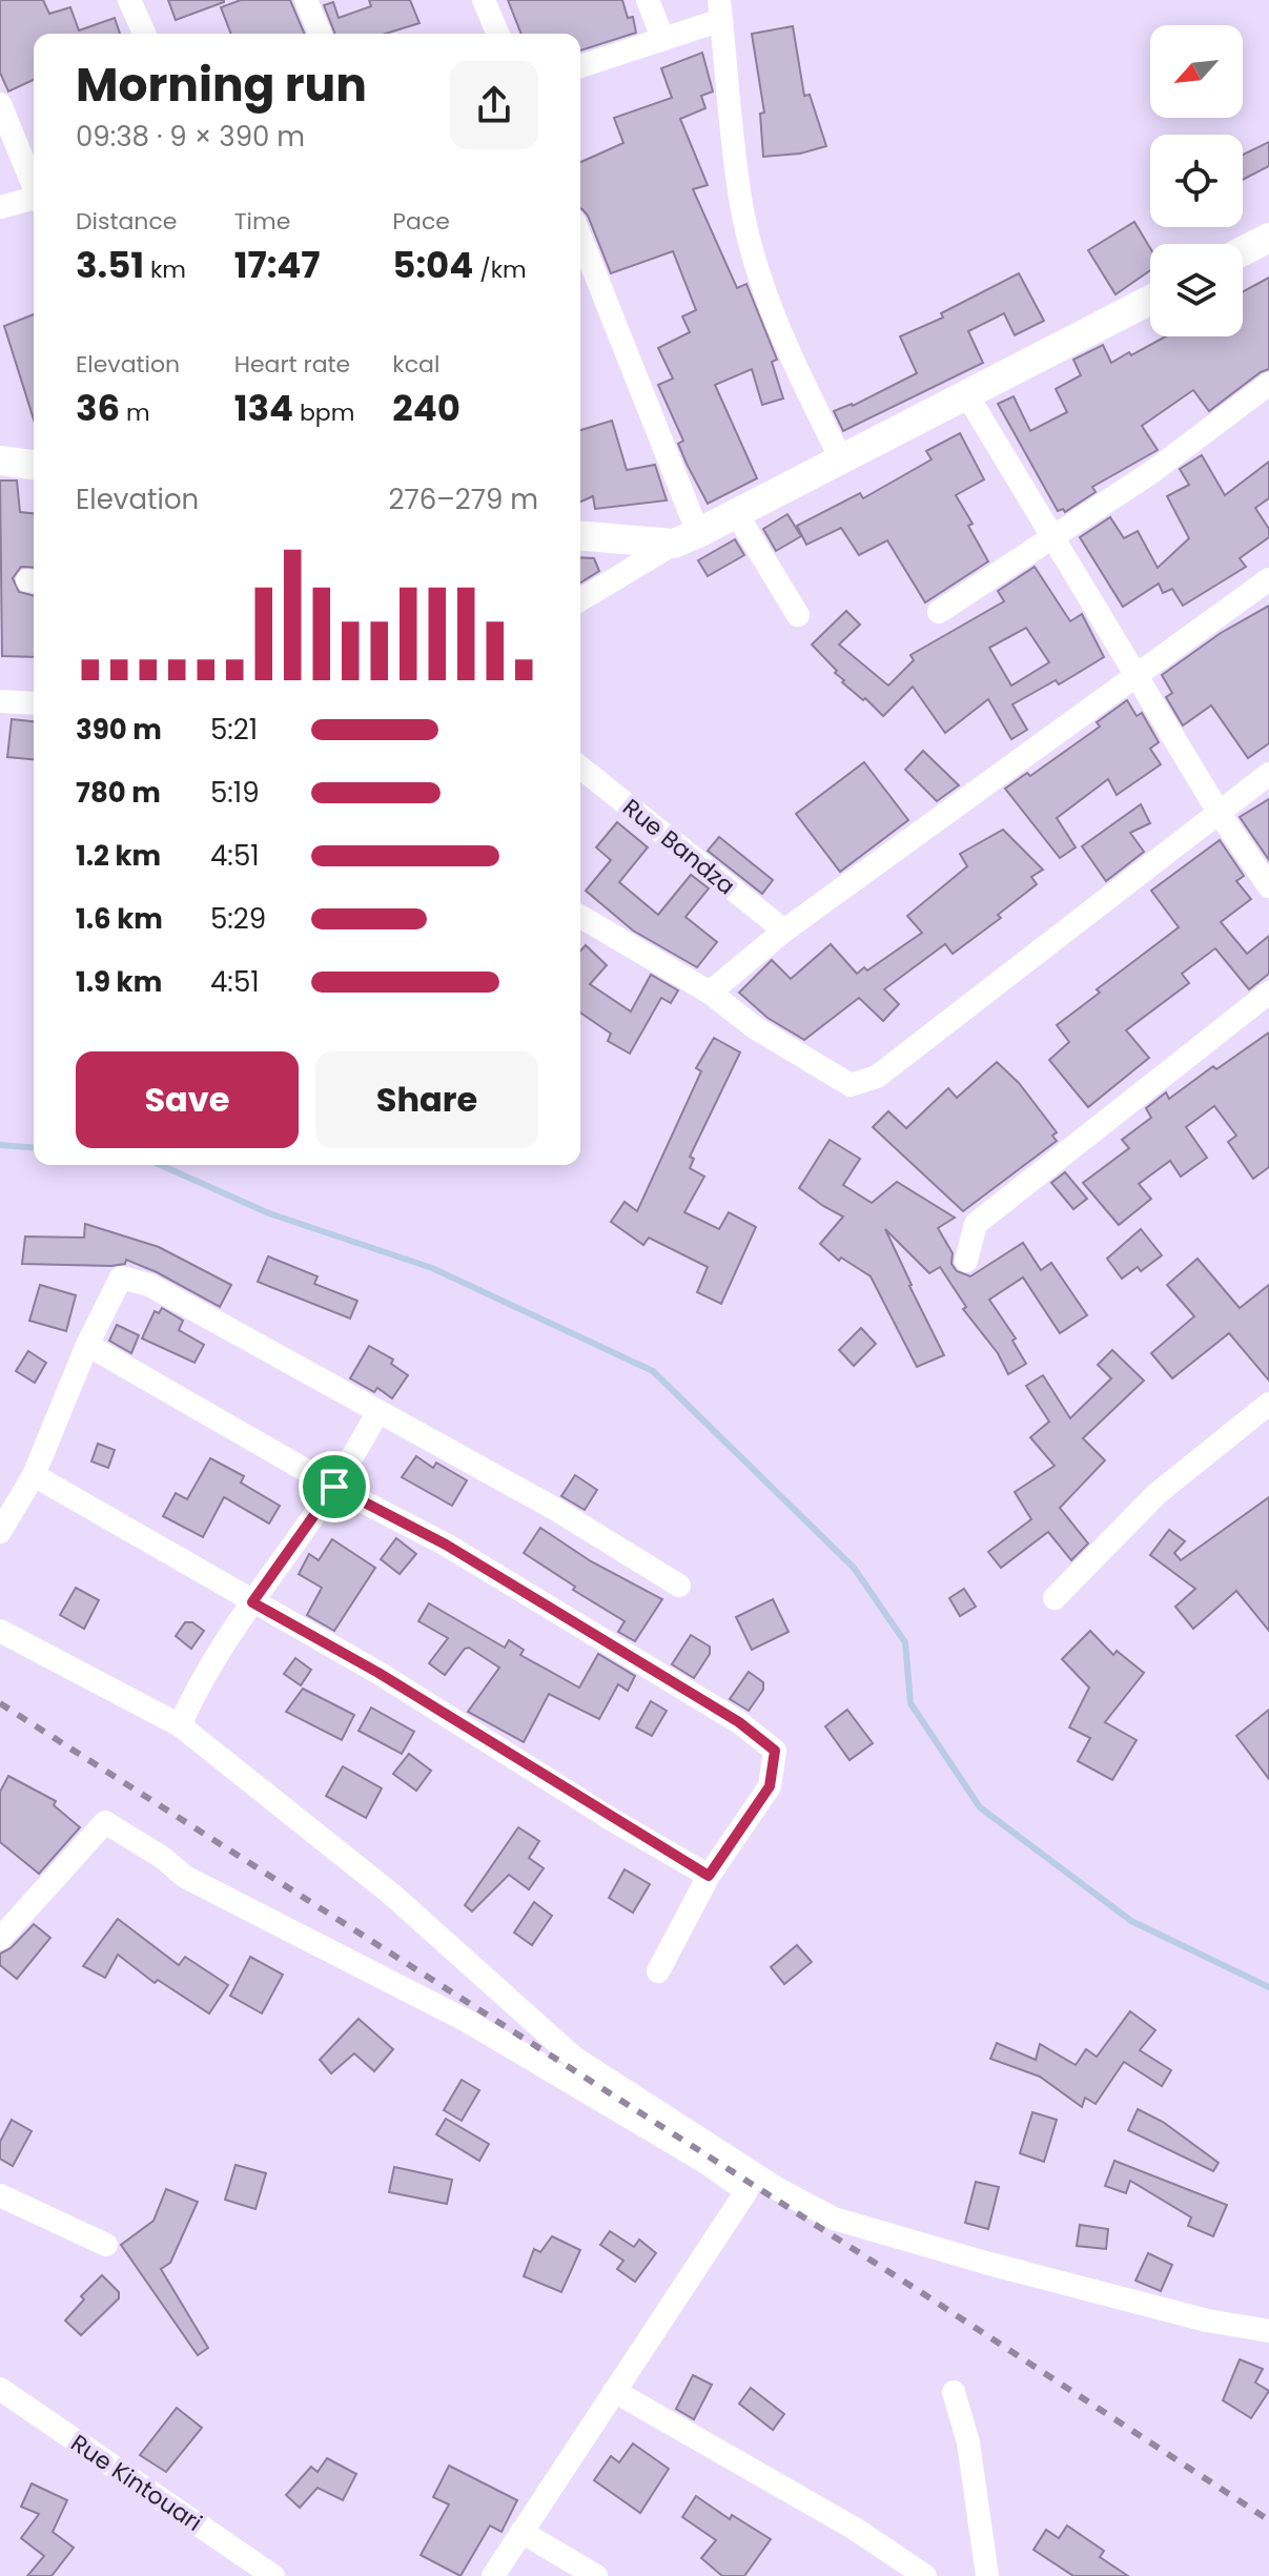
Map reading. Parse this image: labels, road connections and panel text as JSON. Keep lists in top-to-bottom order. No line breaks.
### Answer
{"streets":{"street":["Rue Bandza","Rue Kintouari"]},"north":"bottom left","page":{"heading":["Morning run","09:38 · 9 × 390 m"],"stats":[["Distance","3.51 km"],["Time","17:47"],["Pace","5:04 /km"],["Elevation","36 m"],["Heart rate","134 bpm"],["kcal","240"]],"chart":["Elevation","276–279 m"],"list":[{"name":"390 m","note":"5:21"},{"name":"780 m","note":"5:19"},{"name":"1.2 km","note":"4:51"},{"name":"1.6 km","note":"5:29"},{"name":"1.9 km","note":"4:51"}],"buttons":["Save","Share"]}}
